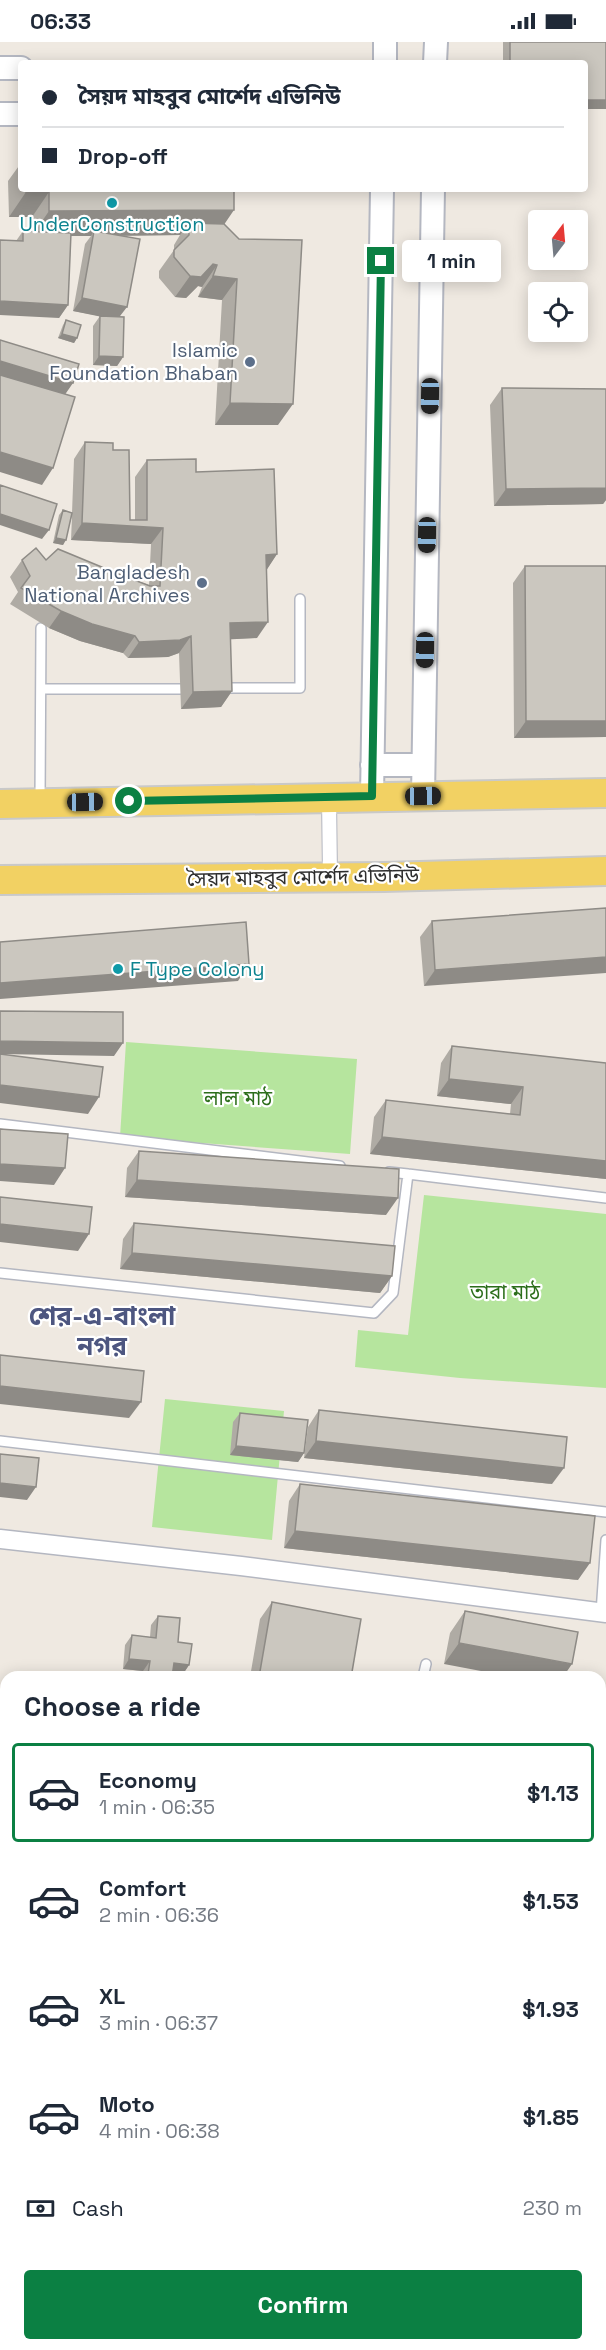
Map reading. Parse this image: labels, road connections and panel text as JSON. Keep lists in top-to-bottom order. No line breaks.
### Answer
{"streets":{"main road":["সৈয়দ মাহবুব মোর্শেদ এভিনিউ"]},"districts":["শের-এ-বাংলা নগর"],"parks":["লাল মাঠ","তারা মাঠ"],"places":["UnderConstruction","Islamic Foundation Bhaban","Bangladesh National Archives","F Type Colony"],"north":"top","page":{"status":"06:33","banner":["সৈয়দ মাহবুব মোর্শেদ এভিনিউ","Drop-off"],"bubble":"1 min","heading":"Choose a ride","list":[{"name":"Economy","note":"1 min · 06:35","value":"$1.13"},{"name":"Comfort","note":"2 min · 06:36","value":"$1.53"},{"name":"XL","note":"3 min · 06:37","value":"$1.93"},{"name":"Moto","note":"4 min · 06:38","value":"$1.85"}],"pay":["Cash","230 m"],"buttons":"Confirm"}}
